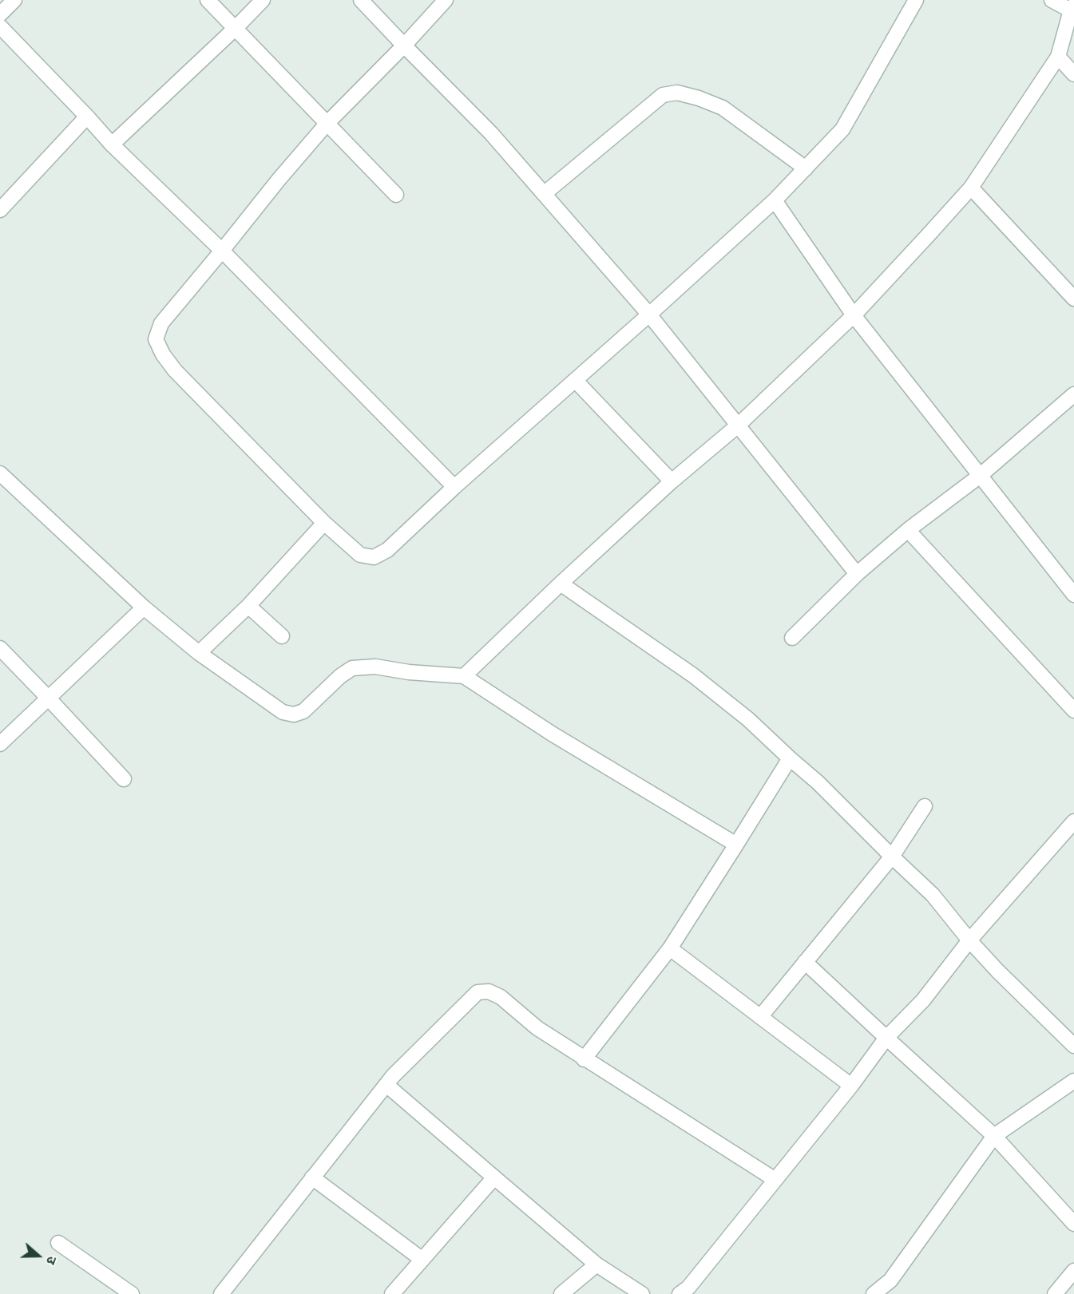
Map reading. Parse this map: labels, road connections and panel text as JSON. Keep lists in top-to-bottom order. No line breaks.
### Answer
{"north":"right"}
